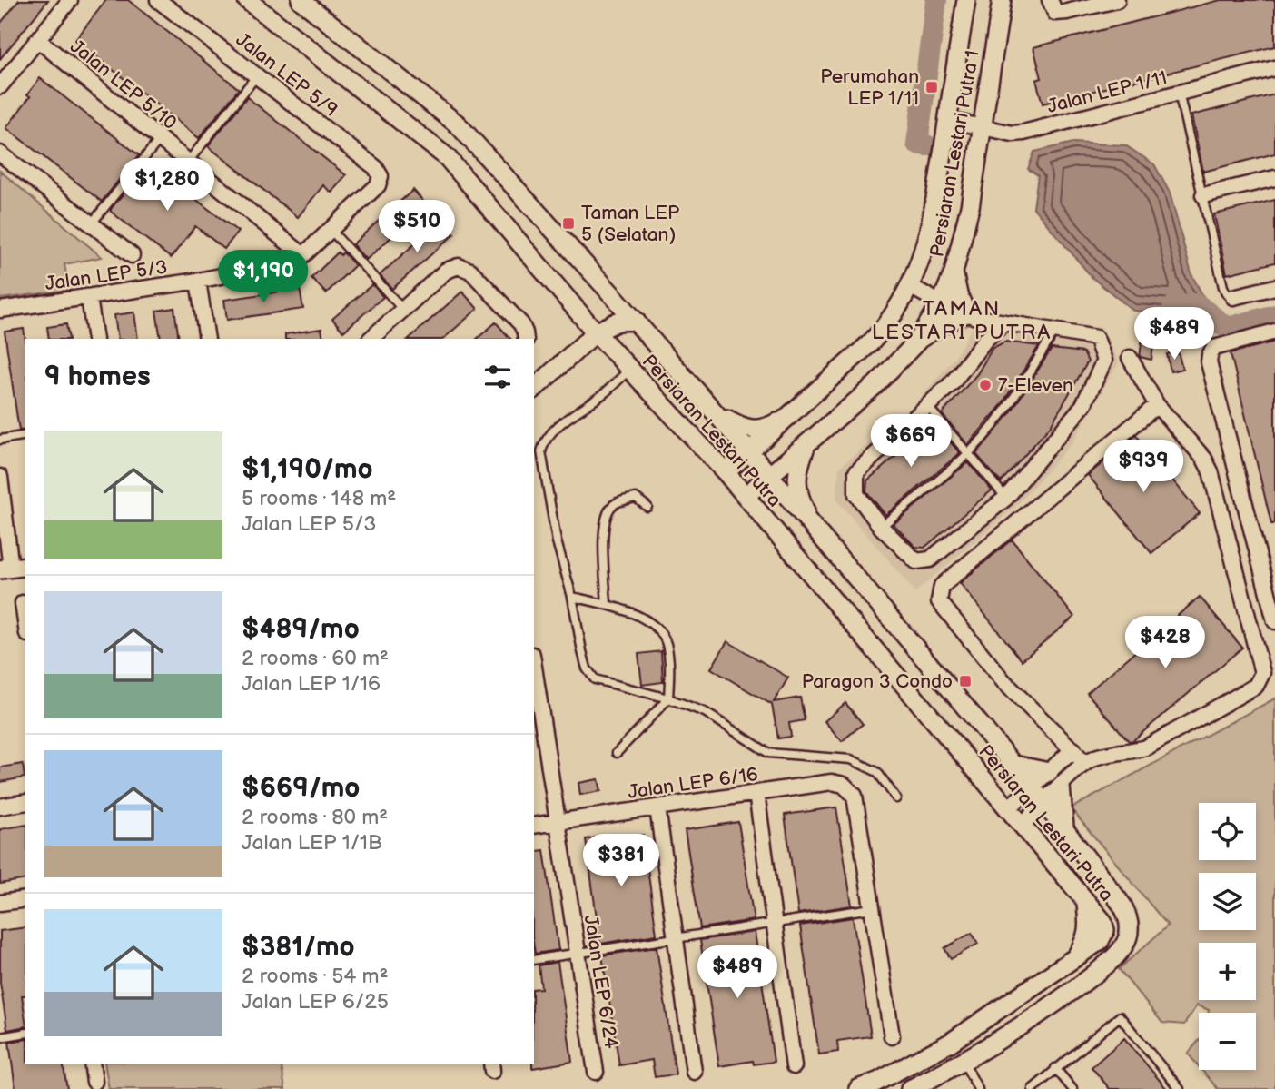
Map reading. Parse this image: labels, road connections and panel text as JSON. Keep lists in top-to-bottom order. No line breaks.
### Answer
{"streets":{"street":["Jalan LEP 5/9","Jalan LEP 5/10","Jalan LEP 1/11","Persiaran Lestari Putra 1","Jalan LEP 5/3","Persiaran Lestari Putra","Jalan LEP 6/16","Jalan LEP 6/24"]},"crossings":[["Jalan LEP 5/9","Jalan LEP 5/3"],["Jalan LEP 5/10","Jalan LEP 5/3"],["Jalan LEP 1/11","Persiaran Lestari Putra 1"],["Persiaran Lestari Putra 1","Persiaran Lestari Putra"],["Jalan LEP 6/16","Jalan LEP 6/24"]],"districts":["TAMAN LESTARI PUTRA"],"places":{"transit":["Perumahan LEP 1/11","Taman LEP 5 (Selatan)","Paragon 3 Condo"],"other":["7-Eleven"]},"page":{"price":["$1,280","$510","$1,190","$489","$669","$939","$428","$381","$489"],"heading":"9 homes","list":[{"name":"$1,190/mo","note":"5 rooms · 148 m² · Jalan LEP 5/3"},{"name":"$489/mo","note":"2 rooms · 60 m² · Jalan LEP 1/16"},{"name":"$669/mo","note":"2 rooms · 80 m² · Jalan LEP 1/1B"},{"name":"$381/mo","note":"2 rooms · 54 m² · Jalan LEP 6/25"}],"map_buttons":["+","−"]}}
